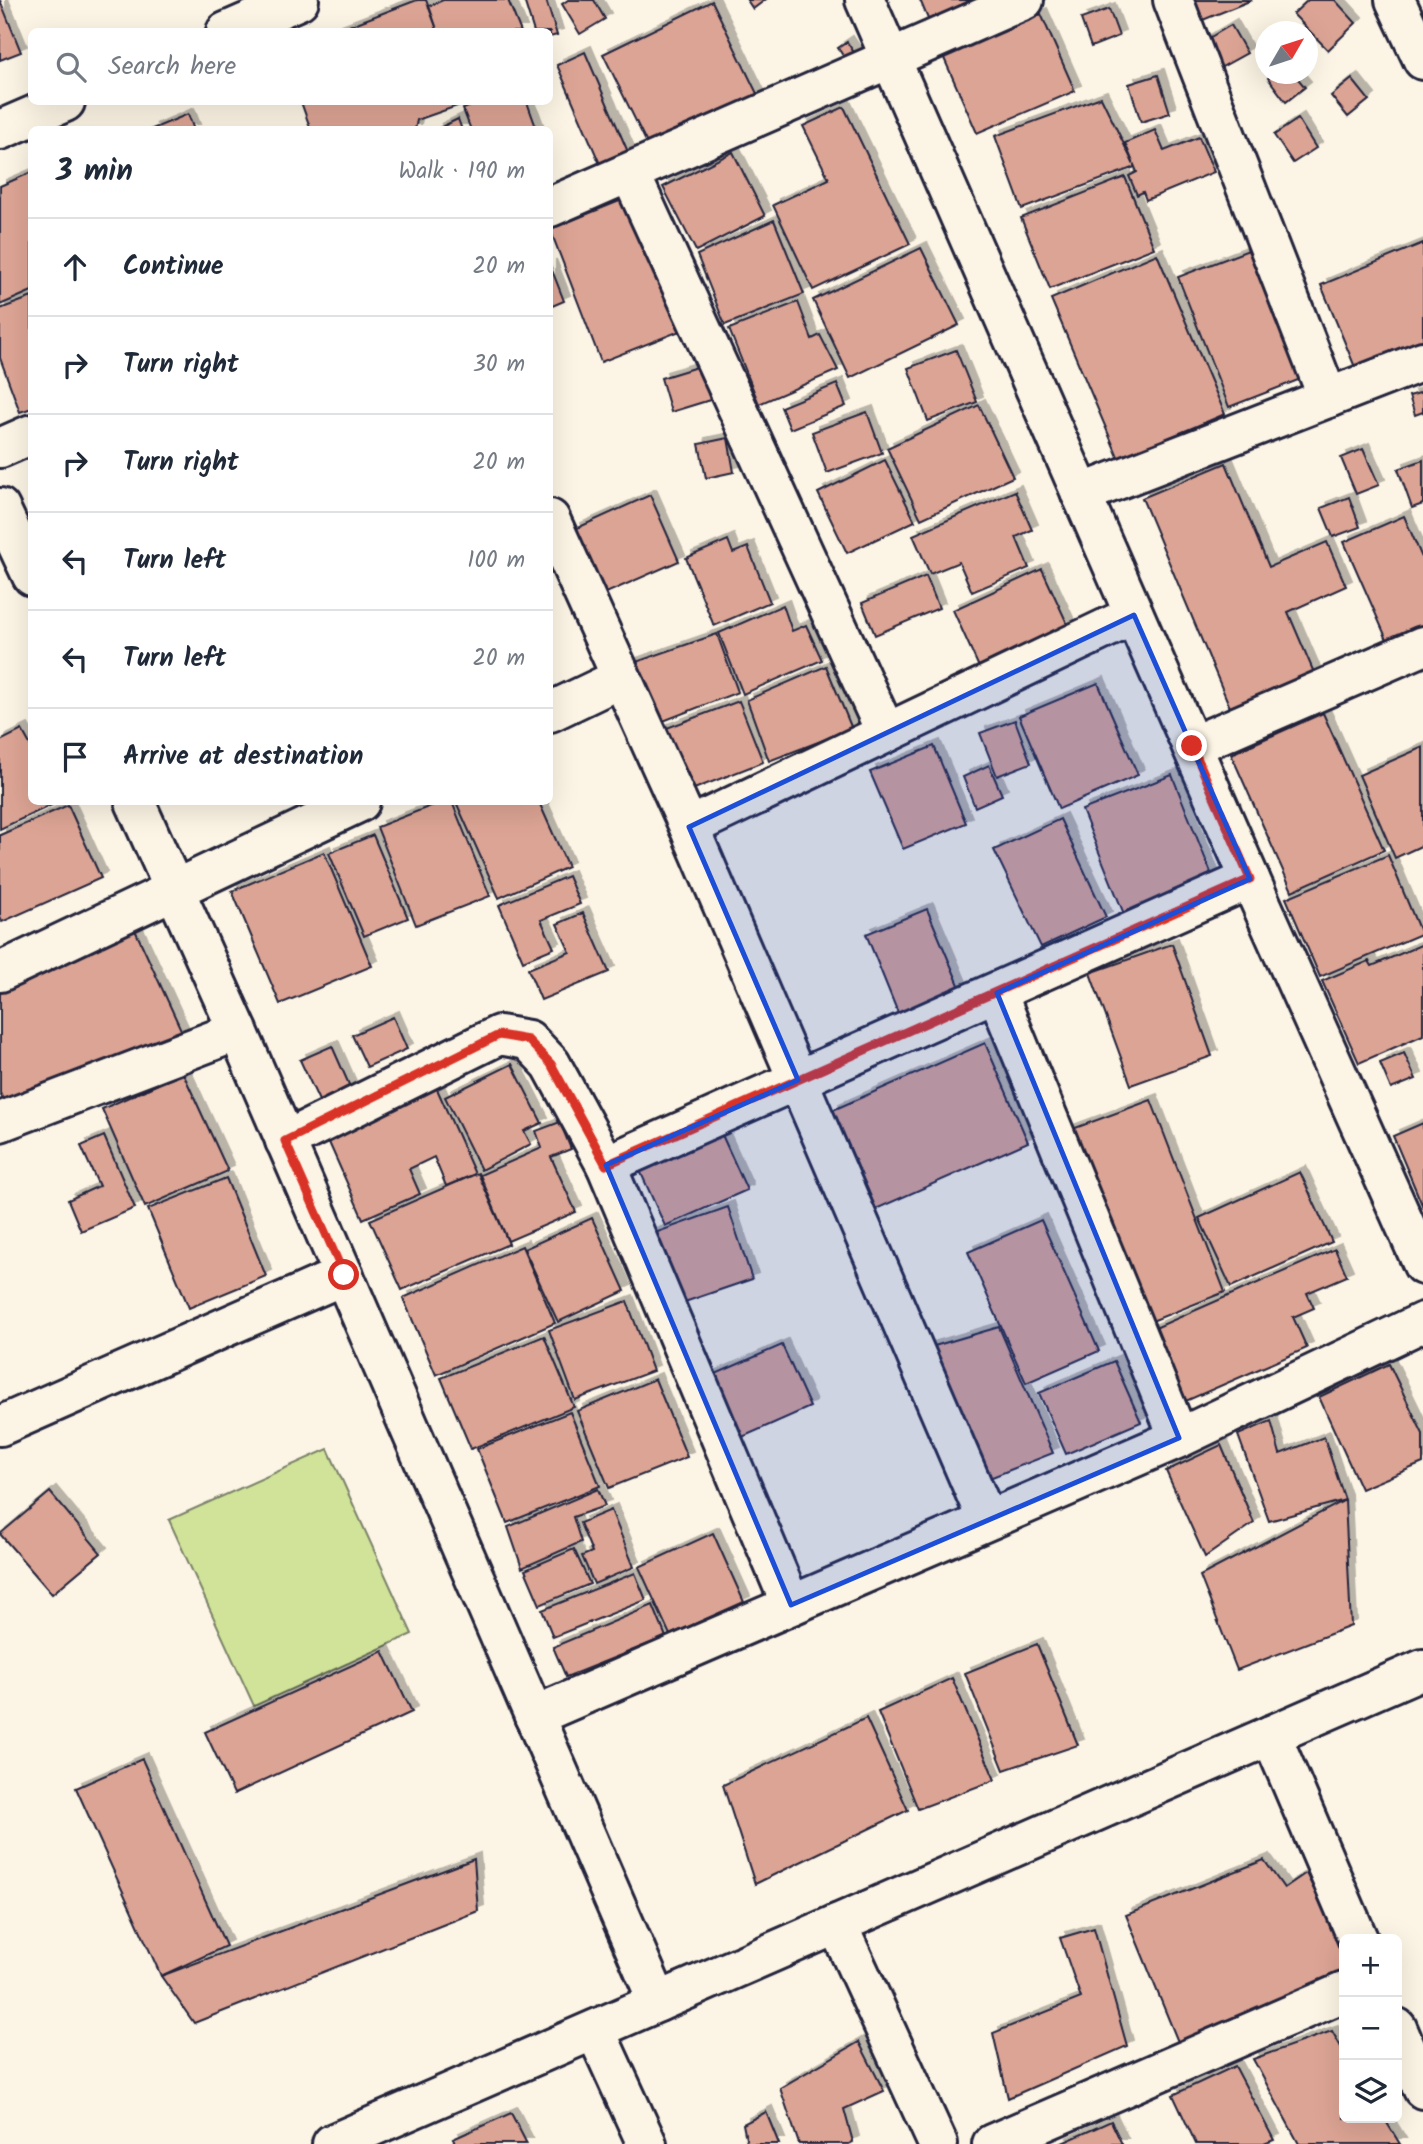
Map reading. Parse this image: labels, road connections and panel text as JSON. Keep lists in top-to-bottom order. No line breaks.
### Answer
{"north":"top right","page":{"search":"Search here","heading":["3 min","Walk · 190 m"],"list":[["Continue","20 m"],["Turn right","30 m"],["Turn right","20 m"],["Turn left","100 m"],["Turn left","20 m"],"Arrive at destination"],"map_buttons":["+","−"]}}
